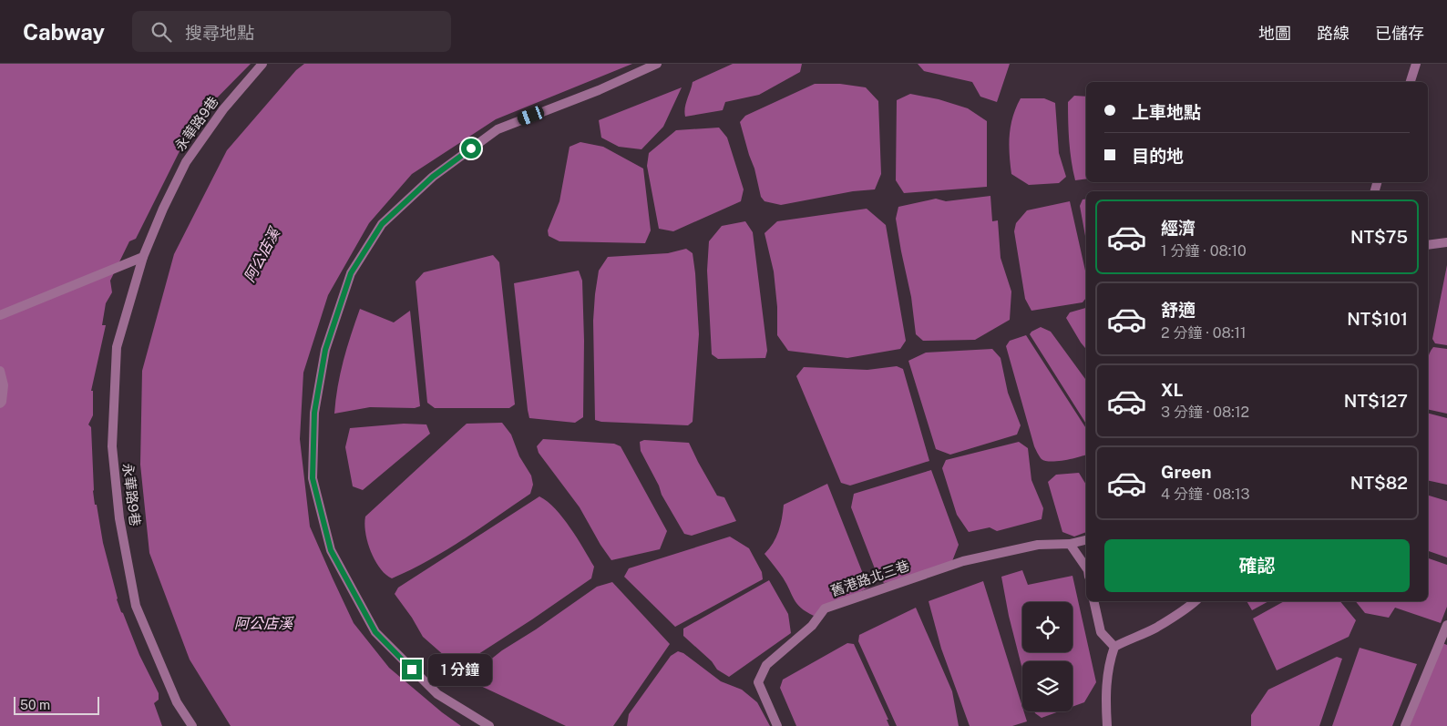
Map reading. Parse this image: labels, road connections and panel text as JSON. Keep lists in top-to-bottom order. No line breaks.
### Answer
{"streets":{"street":["永華路9巷","舊港路北三巷"]},"water":["阿公店溪"],"scale_bar":"50 m","page":{"header":"Cabway","search":"搜尋地點","nav":["地圖","路線","已儲存"],"banner":["上車地點","目的地"],"list":[{"name":"經濟","note":"1 分鐘 · 08:10","value":"NT$75"},{"name":"舒適","note":"2 分鐘 · 08:11","value":"NT$101"},{"name":"XL","note":"3 分鐘 · 08:12","value":"NT$127"},{"name":"Green","note":"4 分鐘 · 08:13","value":"NT$82"}],"buttons":"確認","bubble":"1 分鐘","scale":"50 m"}}
